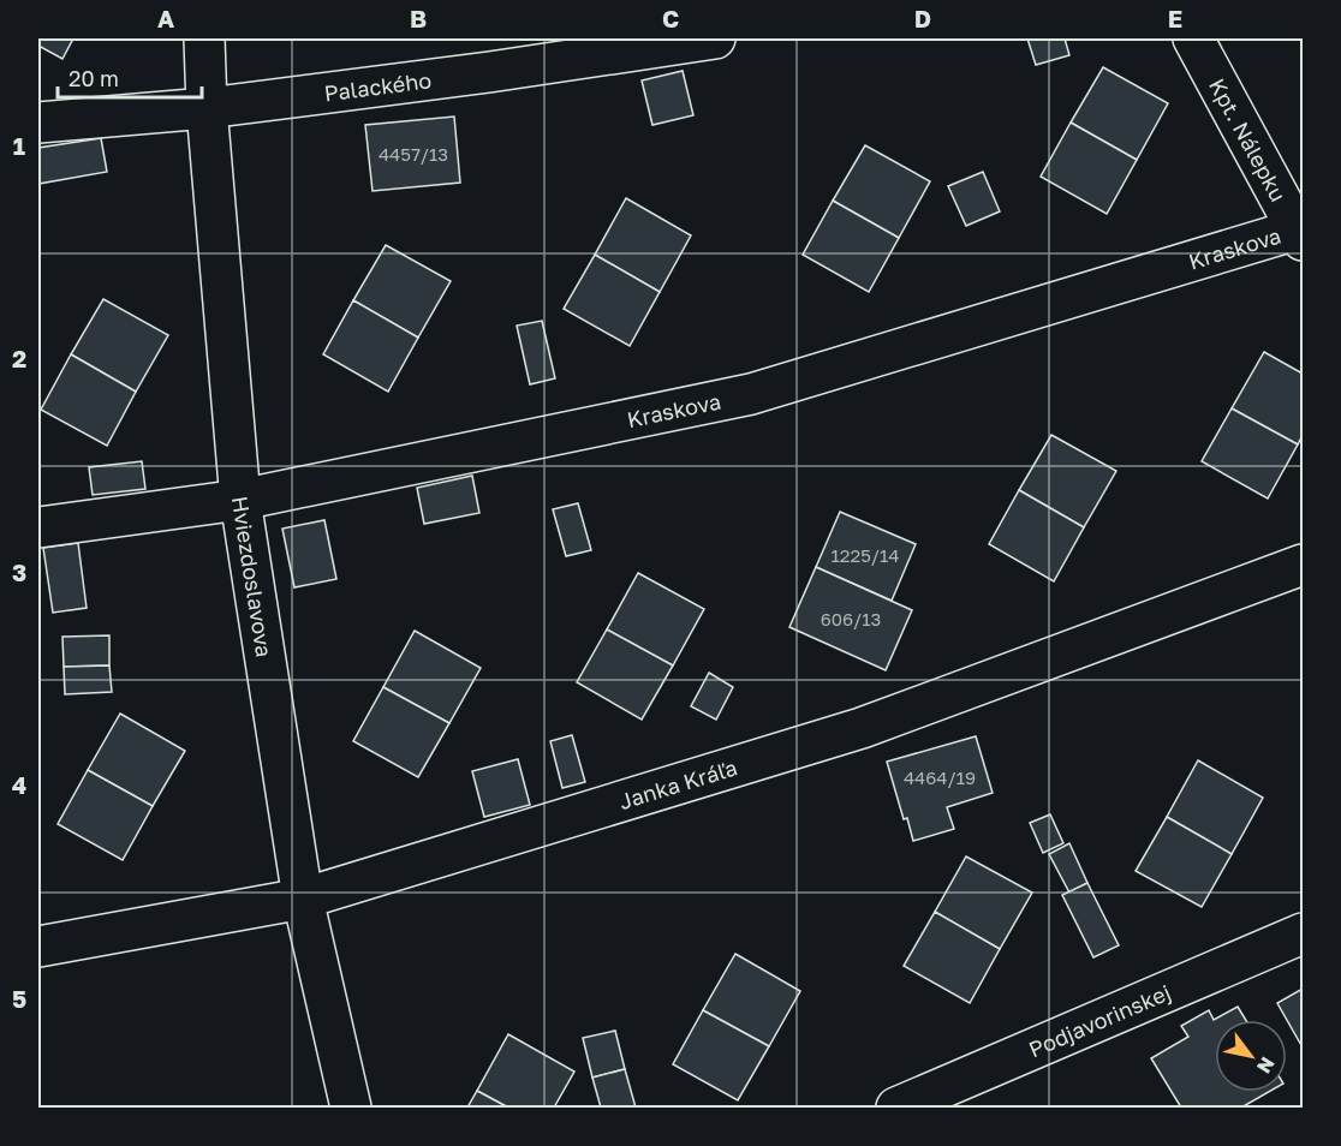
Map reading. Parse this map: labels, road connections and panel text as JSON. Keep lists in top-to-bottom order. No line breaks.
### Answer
{"streets":{"street":["Palackého","Kpt. Nálepku","Kraskova","Hviezdoslavova","Janka Kráľa","Podjavorinskej"]},"crossings":[["Palackého","Hviezdoslavova"],["Kpt. Nálepku","Kraskova"],["Kraskova","Hviezdoslavova"],["Hviezdoslavova","Janka Kráľa"]],"house_numbers":["4457/13","1225/14","606/13","4464/19"],"scale_bar":"20 m","north":"bottom right","grid":{"columns":["A","B","C","D","E"],"rows":["1","2","3","4","5"]}}
